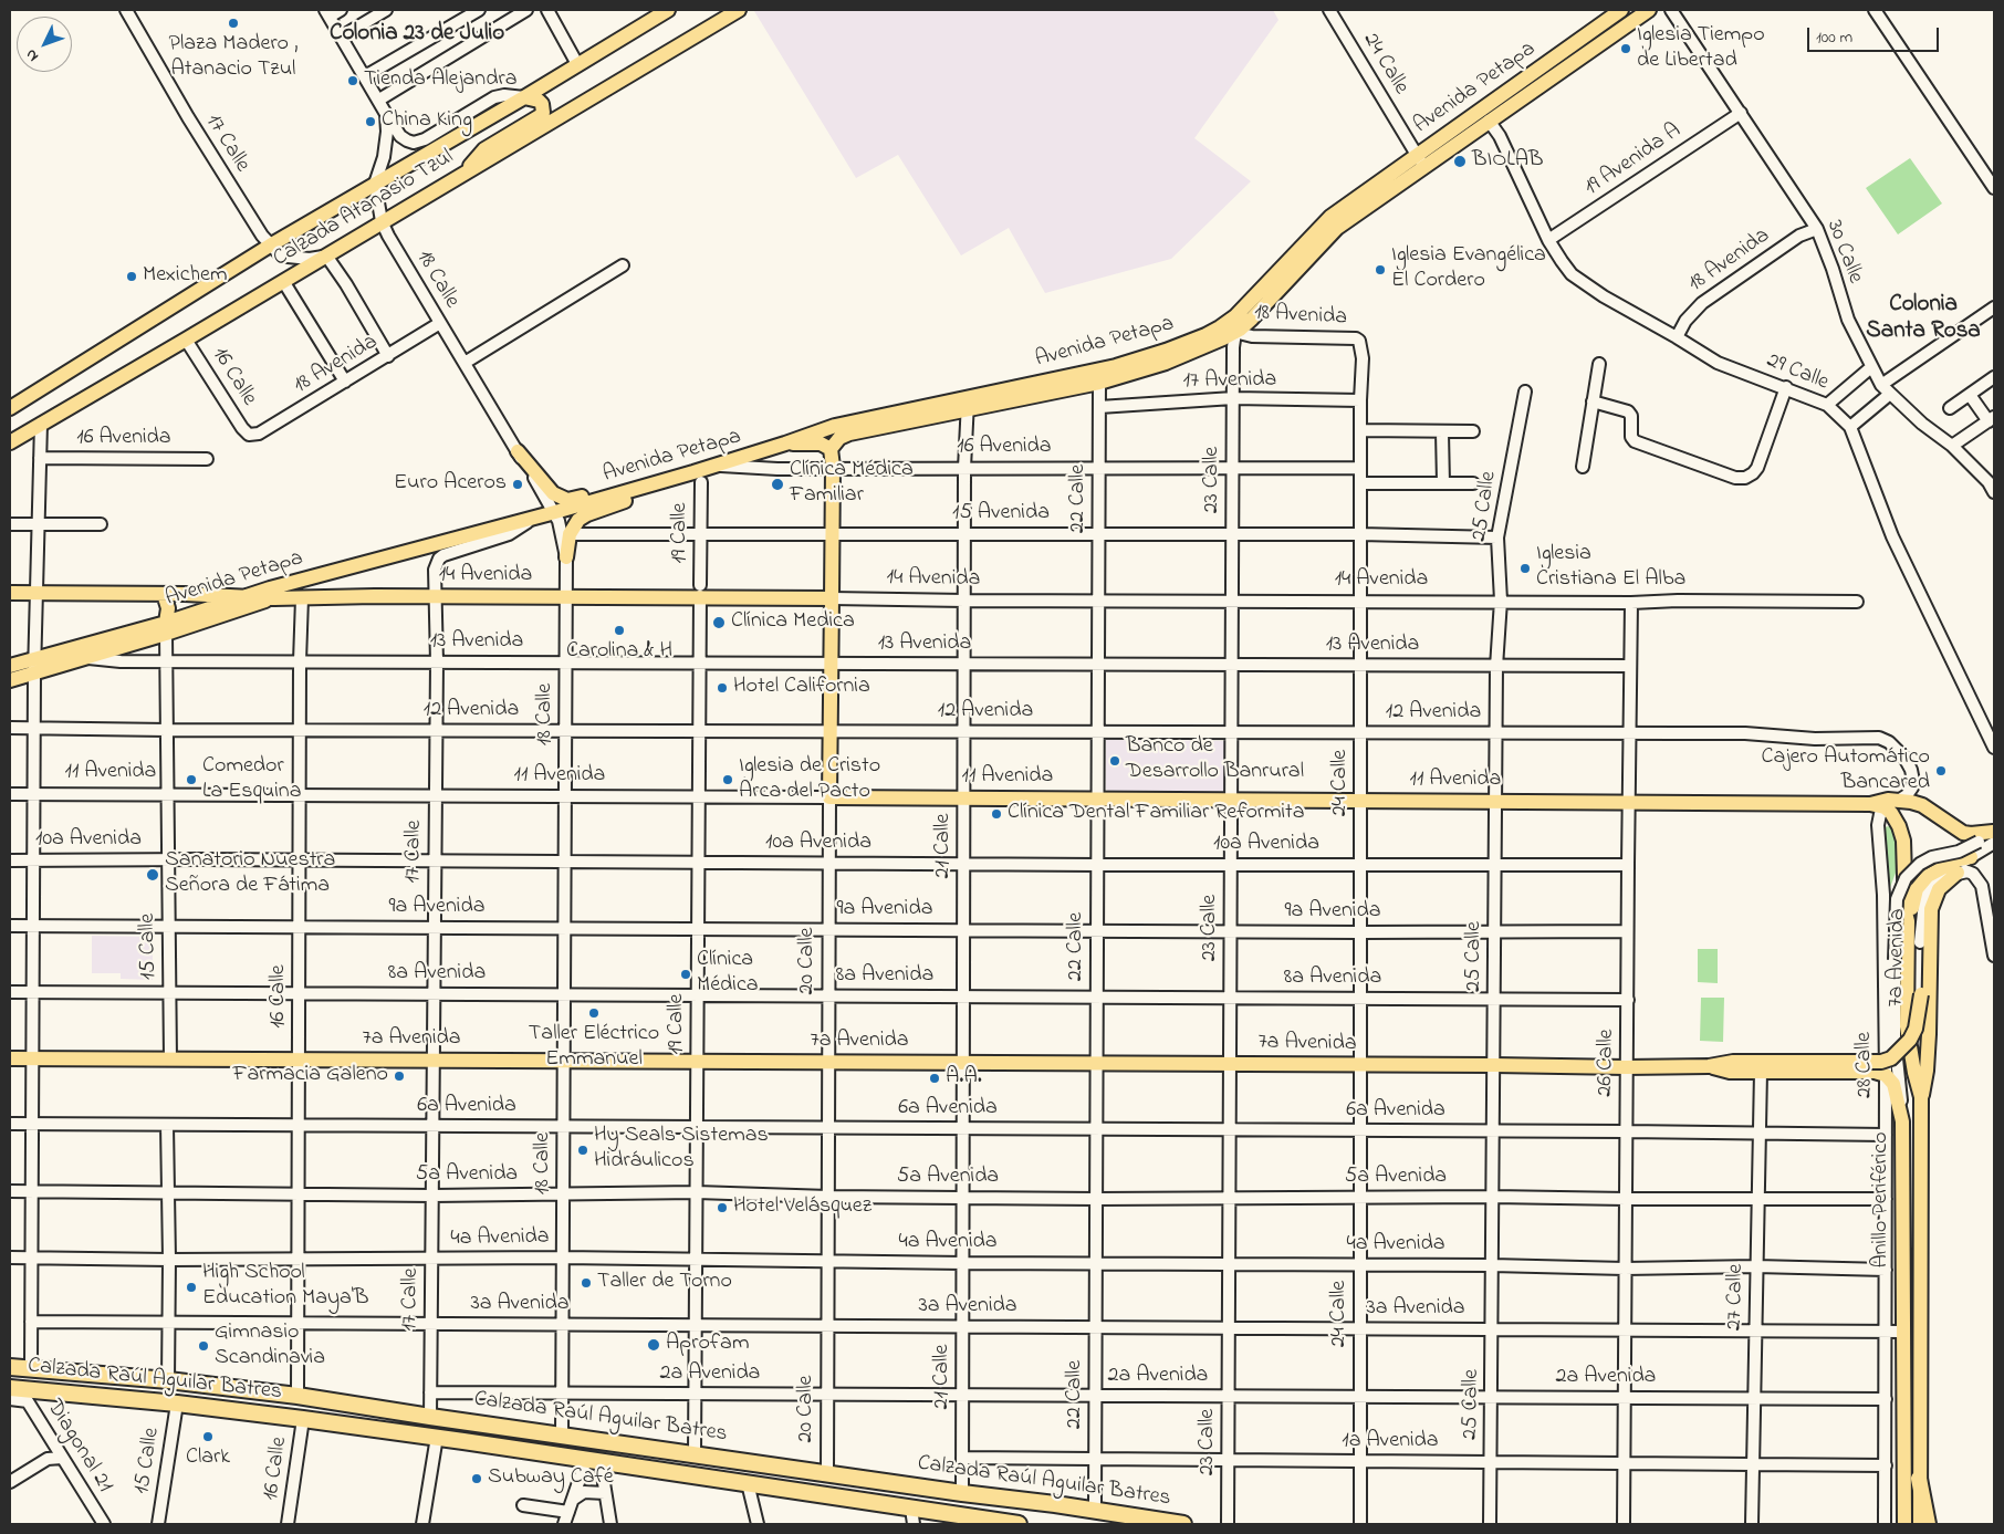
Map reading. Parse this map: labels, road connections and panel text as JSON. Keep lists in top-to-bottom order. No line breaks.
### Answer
{"streets":{"highway":["Calzada Raúl Aguilar Batres"],"main road":["Avenida Petapa","Calzada Atanasio Tzul","14 Avenida","11 Avenida","7a Avenida","20 Calle","Anillo Periférico"],"street":["24 Calle","17 Calle","19 Avenida A","30 Calle","18 Avenida","18 Calle","29 Calle","16 Calle","17 Avenida","16 Avenida","23 Calle","22 Calle","25 Calle","15 Avenida","19 Calle","13 Avenida","12 Avenida","10a Avenida","21 Calle","9a Avenida","15 Calle","8a Avenida","26 Calle","28 Calle","6a Avenida","5a Avenida","4a Avenida","27 Calle","3a Avenida","2a Avenida","1a Avenida","Diagonal 21"]},"crossings":[["24 Calle","Avenida Petapa"],["24 Calle","18 Avenida"],["24 Calle","17 Avenida"],["24 Calle","16 Avenida"],["24 Calle","15 Avenida"],["24 Calle","14 Avenida"],["24 Calle","13 Avenida"],["24 Calle","12 Avenida"],["24 Calle","11 Avenida"],["24 Calle","10a Avenida"],["24 Calle","9a Avenida"],["24 Calle","7a Avenida"],["24 Calle","8a Avenida"],["24 Calle","6a Avenida"],["24 Calle","5a Avenida"],["24 Calle","4a Avenida"],["24 Calle","3a Avenida"],["24 Calle","2a Avenida"],["24 Calle","1a Avenida"],["Avenida Petapa","17 Calle"],["Avenida Petapa","18 Avenida"],["Avenida Petapa","18 Calle"],["Avenida Petapa","29 Calle"],["Avenida Petapa","16 Avenida"],["Avenida Petapa","23 Calle"],["Avenida Petapa","22 Calle"],["Avenida Petapa","19 Calle"],["Avenida Petapa","14 Avenida"],["Avenida Petapa","13 Avenida"],["Avenida Petapa","21 Calle"],["Avenida Petapa","15 Calle"],["Avenida Petapa","20 Calle"],["17 Calle","Calzada Atanasio Tzul"],["17 Calle","14 Avenida"],["17 Calle","13 Avenida"],["17 Calle","12 Avenida"],["17 Calle","11 Avenida"],["17 Calle","10a Avenida"],["17 Calle","9a Avenida"],["17 Calle","7a Avenida"],["17 Calle","8a Avenida"],["17 Calle","6a Avenida"],["17 Calle","5a Avenida"],["17 Calle","4a Avenida"],["17 Calle","3a Avenida"],["17 Calle","2a Avenida"],["17 Calle","Calzada Raúl Aguilar Batres"],["19 Avenida A","30 Calle"],["19 Avenida A","29 Calle"],["Calzada Atanasio Tzul","18 Calle"],["Calzada Atanasio Tzul","16 Calle"],["30 Calle","18 Avenida"],["18 Avenida","18 Calle"],["18 Avenida","29 Calle"],["18 Avenida","16 Calle"],["18 Avenida","23 Calle"],["18 Calle","14 Avenida"],["18 Calle","13 Avenida"],["18 Calle","12 Avenida"],["18 Calle","11 Avenida"],["18 Calle","10a Avenida"],["18 Calle","9a Avenida"],["18 Calle","7a Avenida"],["18 Calle","8a Avenida"],["18 Calle","6a Avenida"],["18 Calle","5a Avenida"],["18 Calle","4a Avenida"],["18 Calle","3a Avenida"],["18 Calle","2a Avenida"],["18 Calle","Calzada Raúl Aguilar Batres"],["16 Calle","14 Avenida"],["16 Calle","13 Avenida"],["16 Calle","12 Avenida"],["16 Calle","11 Avenida"],["16 Calle","10a Avenida"],["16 Calle","9a Avenida"],["16 Calle","7a Avenida"],["16 Calle","8a Avenida"],["16 Calle","6a Avenida"],["16 Calle","5a Avenida"],["16 Calle","4a Avenida"],["16 Calle","3a Avenida"],["16 Calle","Calzada Raúl Aguilar Batres"],["17 Avenida","23 Calle"],["17 Avenida","22 Calle"],["16 Avenida","23 Calle"],["16 Avenida","22 Calle"],["16 Avenida","21 Calle"],["16 Avenida","20 Calle"],["23 Calle","15 Avenida"],["23 Calle","14 Avenida"],["23 Calle","13 Avenida"],["23 Calle","12 Avenida"],["23 Calle","11 Avenida"],["23 Calle","10a Avenida"],["23 Calle","9a Avenida"],["23 Calle","7a Avenida"],["23 Calle","8a Avenida"],["23 Calle","6a Avenida"],["23 Calle","5a Avenida"],["23 Calle","4a Avenida"],["23 Calle","3a Avenida"],["23 Calle","2a Avenida"],["23 Calle","1a Avenida"],["22 Calle","15 Avenida"],["22 Calle","14 Avenida"],["22 Calle","13 Avenida"],["22 Calle","12 Avenida"],["22 Calle","11 Avenida"],["22 Calle","10a Avenida"],["22 Calle","9a Avenida"],["22 Calle","7a Avenida"],["22 Calle","8a Avenida"],["22 Calle","6a Avenida"],["22 Calle","5a Avenida"],["22 Calle","4a Avenida"],["22 Calle","3a Avenida"],["22 Calle","2a Avenida"],["22 Calle","Calzada Raúl Aguilar Batres"],["22 Calle","1a Avenida"],["25 Calle","15 Avenida"],["25 Calle","14 Avenida"],["25 Calle","13 Avenida"],["25 Calle","12 Avenida"],["25 Calle","11 Avenida"],["25 Calle","10a Avenida"],["25 Calle","9a Avenida"],["25 Calle","7a Avenida"],["25 Calle","8a Avenida"],["25 Calle","6a Avenida"],["25 Calle","5a Avenida"],["25 Calle","4a Avenida"],["25 Calle","3a Avenida"],["25 Calle","2a Avenida"],["25 Calle","1a Avenida"],["15 Avenida","19 Calle"],["15 Avenida","21 Calle"],["15 Avenida","20 Calle"],["19 Calle","14 Avenida"],["19 Calle","13 Avenida"],["19 Calle","12 Avenida"],["19 Calle","11 Avenida"],["19 Calle","10a Avenida"],["19 Calle","9a Avenida"],["19 Calle","7a Avenida"],["19 Calle","8a Avenida"],["19 Calle","6a Avenida"],["19 Calle","5a Avenida"],["19 Calle","4a Avenida"],["19 Calle","3a Avenida"],["19 Calle","2a Avenida"],["19 Calle","Calzada Raúl Aguilar Batres"],["14 Avenida","21 Calle"],["14 Avenida","20 Calle"],["14 Avenida","26 Calle"],["13 Avenida","21 Calle"],["13 Avenida","15 Calle"],["13 Avenida","20 Calle"],["13 Avenida","26 Calle"],["12 Avenida","11 Avenida"],["12 Avenida","21 Calle"],["12 Avenida","15 Calle"],["12 Avenida","20 Calle"],["12 Avenida","26 Calle"],["11 Avenida","21 Calle"],["11 Avenida","15 Calle"],["11 Avenida","20 Calle"],["11 Avenida","26 Calle"],["11 Avenida","Anillo Periférico"],["10a Avenida","21 Calle"],["10a Avenida","15 Calle"],["10a Avenida","20 Calle"],["10a Avenida","26 Calle"],["21 Calle","9a Avenida"],["21 Calle","7a Avenida"],["21 Calle","8a Avenida"],["21 Calle","6a Avenida"],["21 Calle","5a Avenida"],["21 Calle","4a Avenida"],["21 Calle","3a Avenida"],["21 Calle","2a Avenida"],["21 Calle","Calzada Raúl Aguilar Batres"],["21 Calle","1a Avenida"],["9a Avenida","15 Calle"],["9a Avenida","20 Calle"],["9a Avenida","26 Calle"],["15 Calle","7a Avenida"],["15 Calle","8a Avenida"],["15 Calle","Calzada Raúl Aguilar Batres"],["7a Avenida","20 Calle"],["7a Avenida","26 Calle"],["7a Avenida","28 Calle"],["7a Avenida","27 Calle"],["20 Calle","8a Avenida"],["20 Calle","6a Avenida"],["20 Calle","5a Avenida"],["20 Calle","4a Avenida"],["20 Calle","3a Avenida"],["20 Calle","2a Avenida"],["20 Calle","Calzada Raúl Aguilar Batres"],["8a Avenida","26 Calle"],["26 Calle","6a Avenida"],["26 Calle","5a Avenida"],["26 Calle","4a Avenida"],["26 Calle","3a Avenida"],["26 Calle","2a Avenida"],["26 Calle","1a Avenida"],["28 Calle","6a Avenida"],["28 Calle","5a Avenida"],["28 Calle","Anillo Periférico"],["28 Calle","4a Avenida"],["28 Calle","3a Avenida"],["28 Calle","2a Avenida"],["28 Calle","1a Avenida"],["6a Avenida","27 Calle"],["5a Avenida","27 Calle"],["Anillo Periférico","3a Avenida"],["4a Avenida","27 Calle"],["27 Calle","3a Avenida"],["27 Calle","2a Avenida"],["27 Calle","1a Avenida"],["Calzada Raúl Aguilar Batres","Diagonal 21"]],"districts":["Colonia 23 de Julio","Colonia Santa Rosa"],"places":["Plaza Madero , Atanacio Tzul","Iglesia Tiempo de Libertad","Tienda Alejandra","China King","BIOLAB","Iglesia Evangélica El Cordero","Mexichem","Euro Aceros","Clínica Médica Familiar","Iglesia Cristiana El Alba","Clínica Medica","Carolina & H","Hotel California","Banco de Desarrollo Banrural","Cajero Automático Bancared","Comedor La Esquina","Iglesia de Cristo Arca del Pacto","Clínica Dental Familiar Reformita","Sanatorio Nuestra Señora de Fátima","Clínica Médica","Taller Eléctrico Emmanuel","Farmacia Galeno","A.A.","Hy Seals Sistemas Hidráulicos","Hotel Velásquez","Taller de Torno","High School Education Maya'B","Aprofam","Gimnasio Scandinavia","Clark","Subway Café"],"scale_bar":"100 m","north":"bottom left"}
